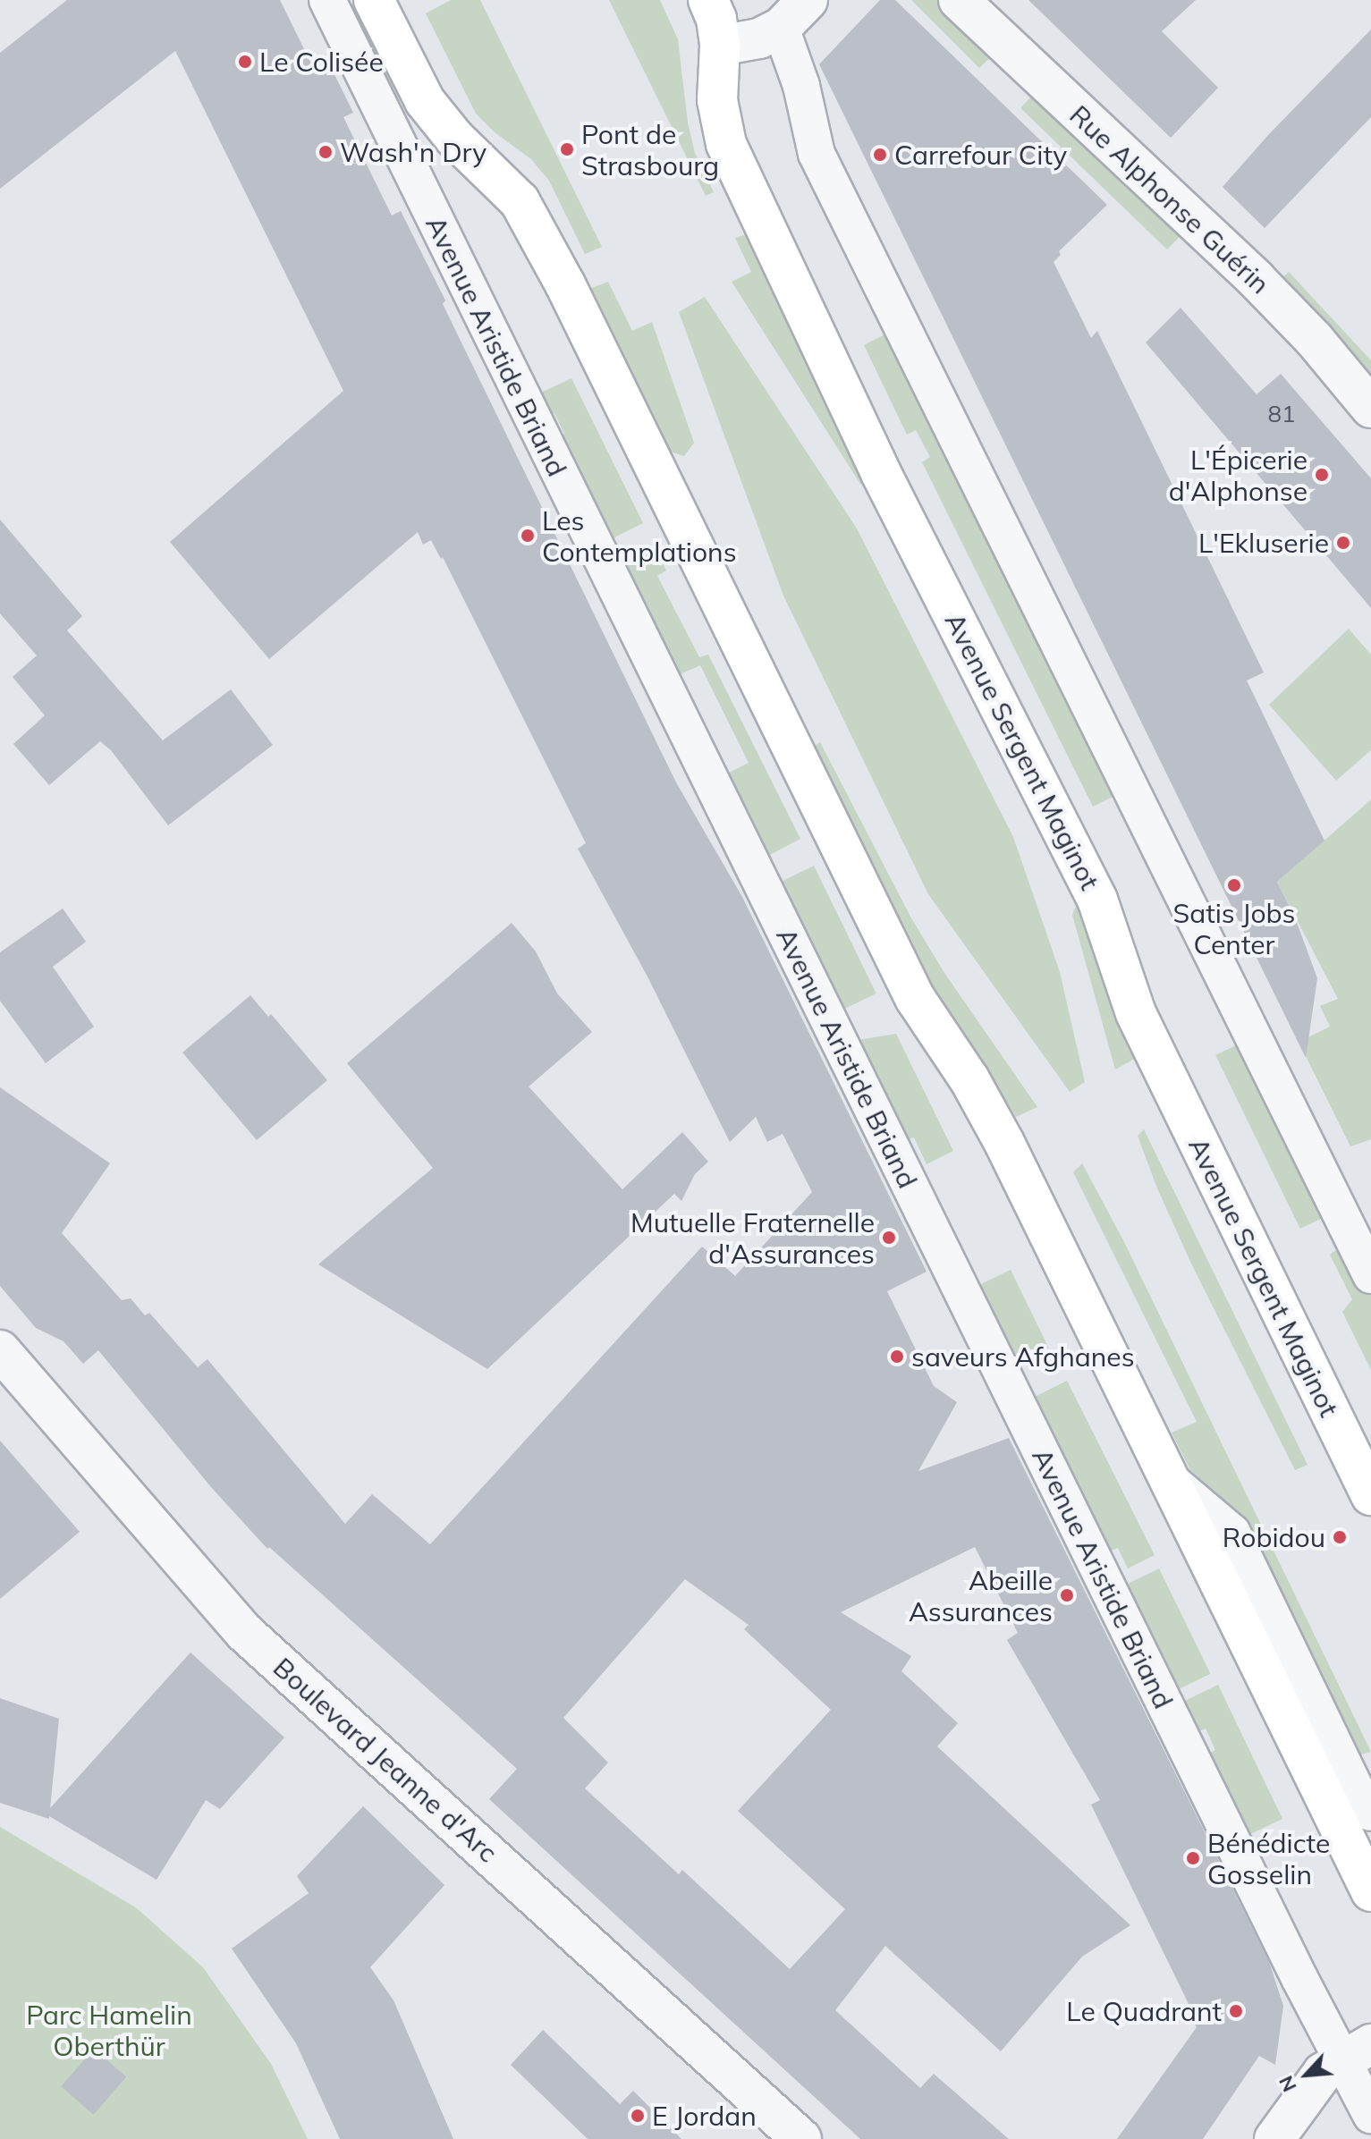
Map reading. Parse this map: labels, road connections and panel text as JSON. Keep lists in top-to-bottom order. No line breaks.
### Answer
{"streets":{"main road":["Avenue Sergent Maginot"],"street":["Rue Alphonse Guérin","Avenue Aristide Briand","Boulevard Jeanne d'Arc"]},"parks":["Parc Hamelin Oberthür"],"places":["Le Colisée","Pont de Strasbourg","Wash'n Dry","Carrefour City","L'Épicerie d'Alphonse","Les Contemplations","L'Ekluserie","Satis Jobs Center","Mutuelle Fraternelle d'Assurances","saveurs Afghanes","Robidou","Abeille Assurances","Bénédicte Gosselin","Le Quadrant","E Jordan"],"house_numbers":["81"],"north":"bottom left"}
